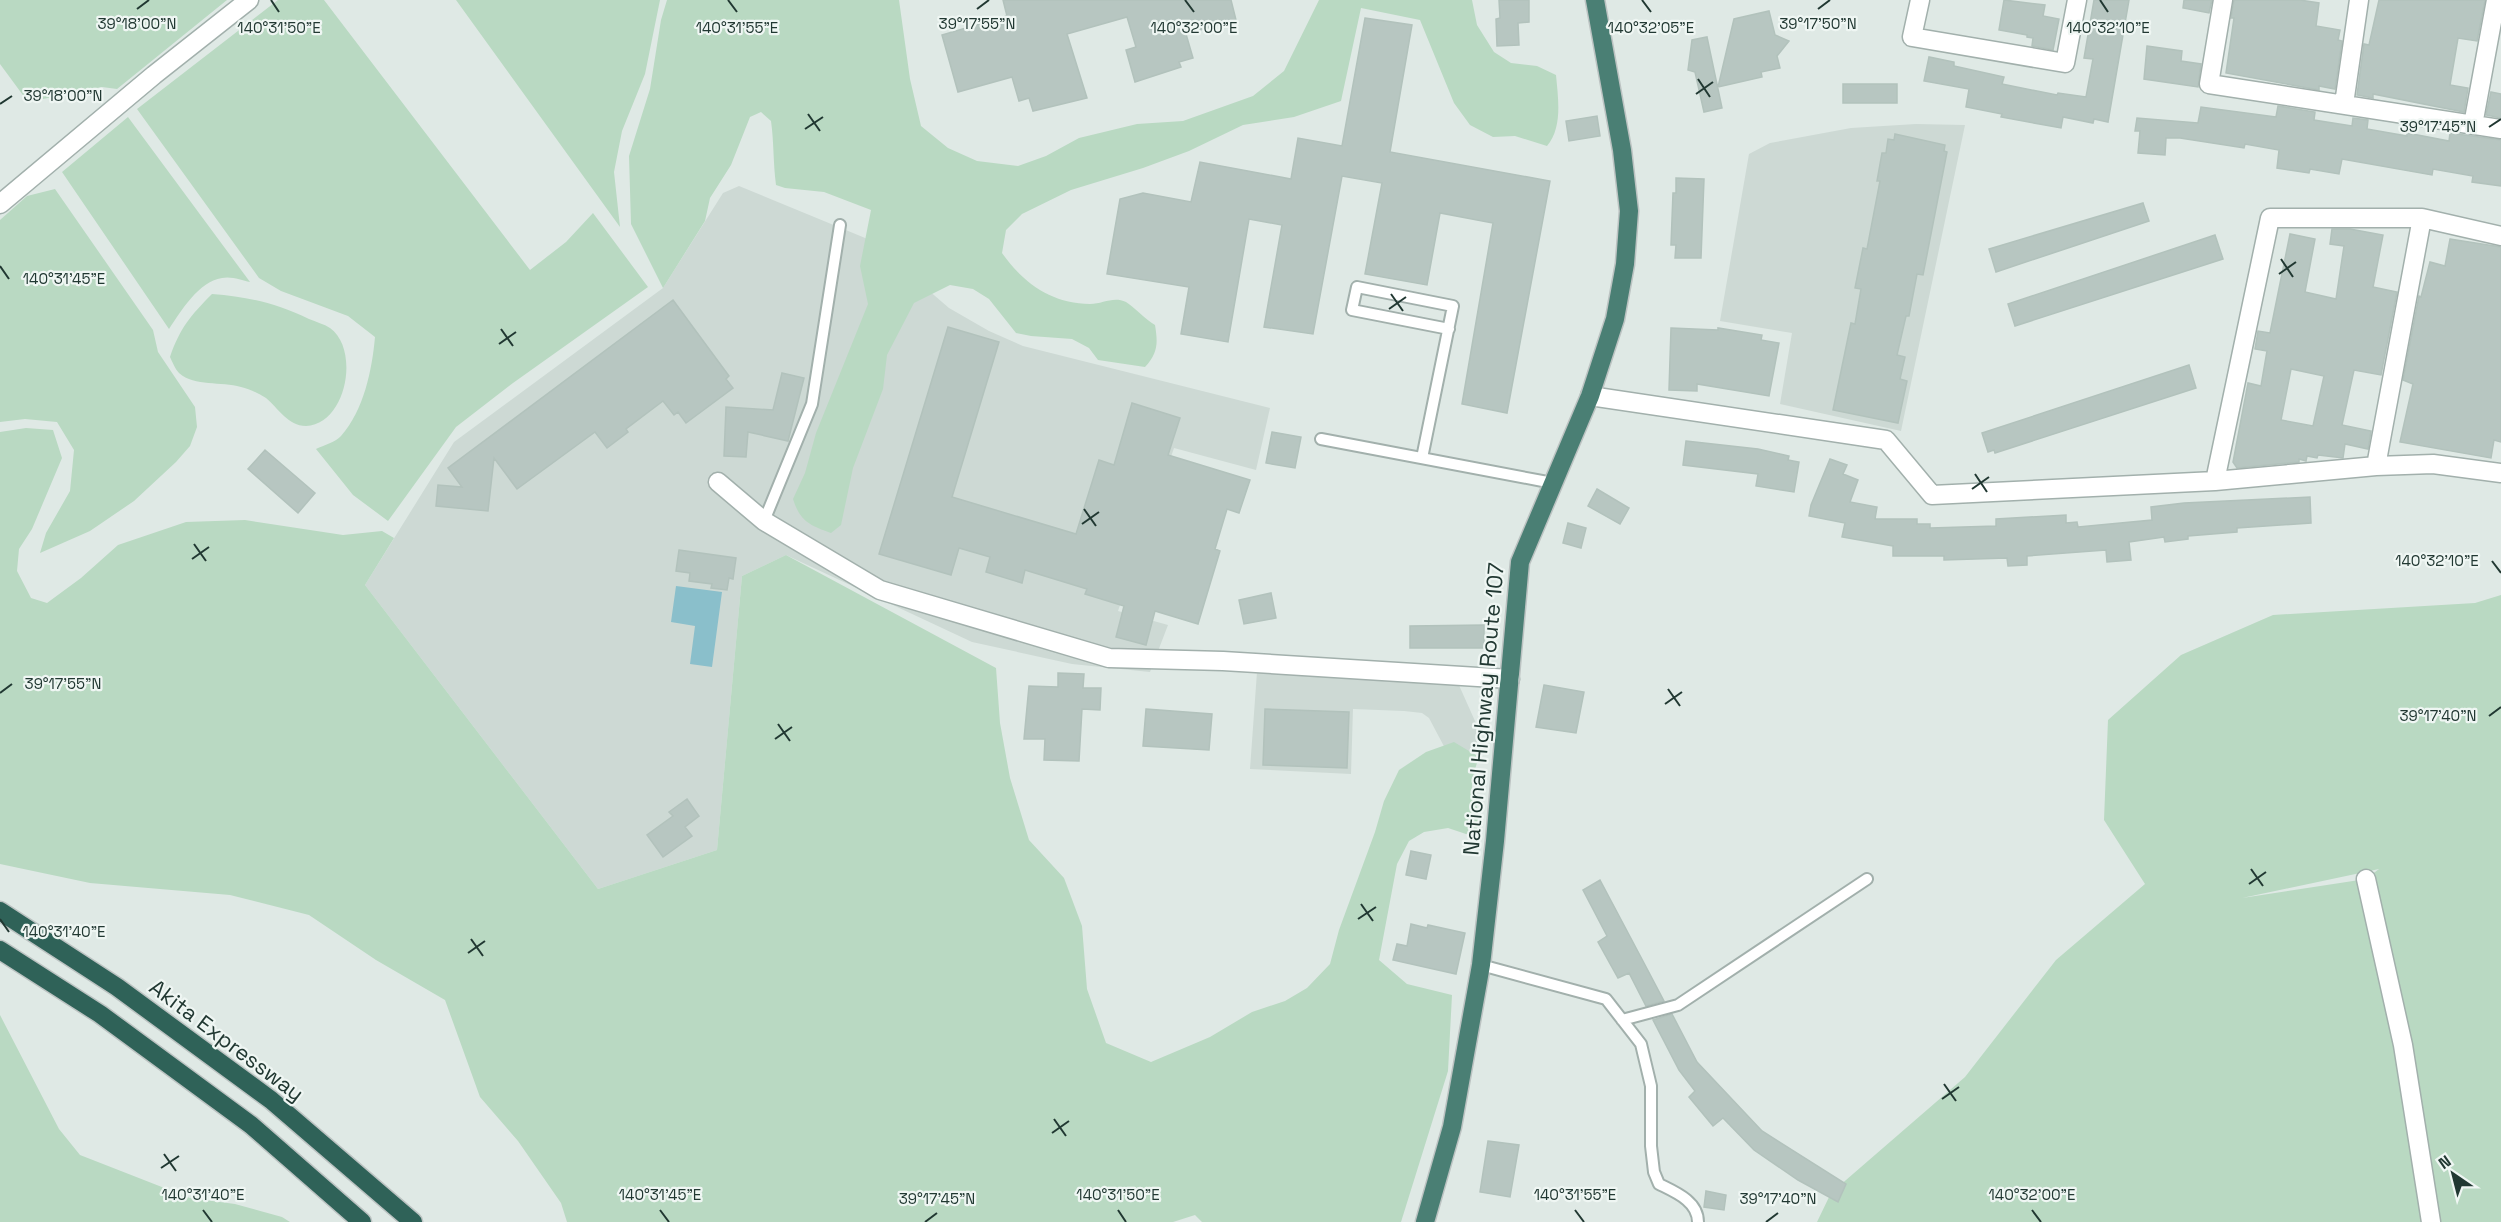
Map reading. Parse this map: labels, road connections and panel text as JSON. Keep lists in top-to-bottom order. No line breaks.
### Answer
{"streets":{"highway":["National Highway Route 107","Akita Expressway"]},"north":"top left","coordinates":["39°18'00\"N","39°17'55\"N","39°17'50\"N","140°31'50\"E","140°32'00\"E","140°31'55\"E","140°32'05\"E","140°32'10\"E","39°17'45\"N","140°31'45\"E","39°17'40\"N","140°31'40\"E"]}
